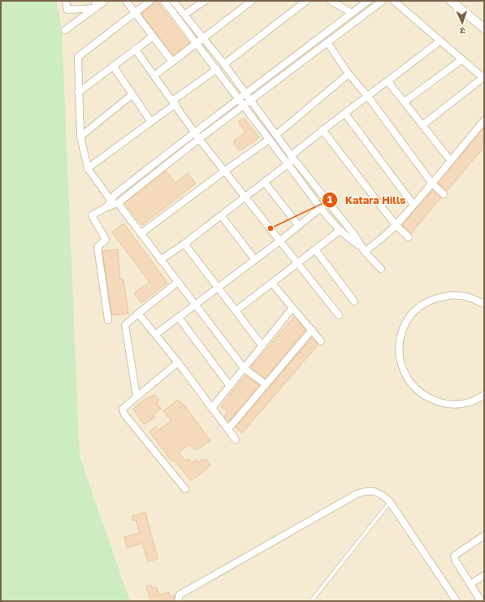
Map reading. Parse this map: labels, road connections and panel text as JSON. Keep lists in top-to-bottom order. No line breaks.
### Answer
{"places":["Katara Hills"],"north":"bottom"}
